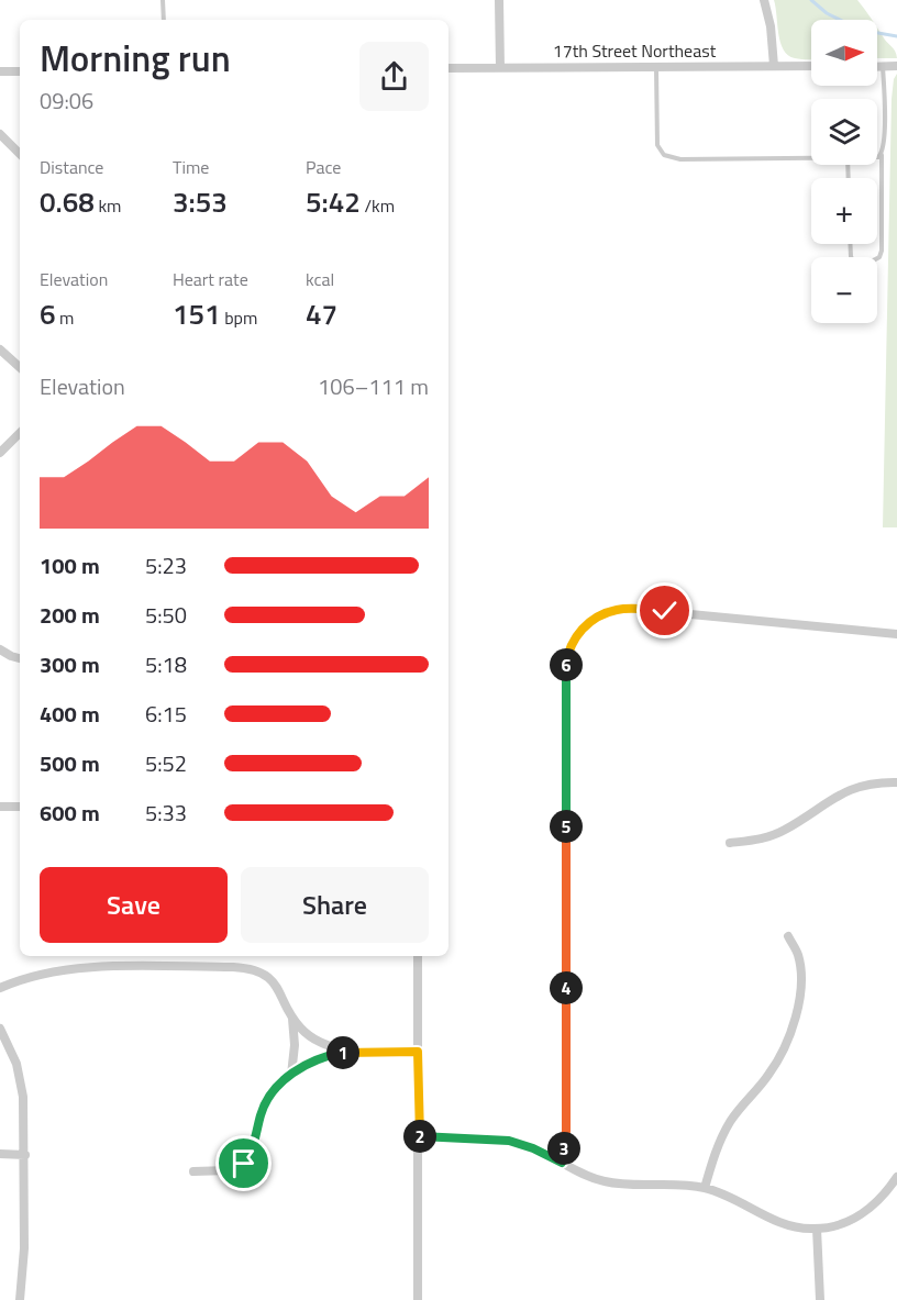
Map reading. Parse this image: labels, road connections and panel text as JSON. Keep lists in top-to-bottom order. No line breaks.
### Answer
{"streets":{"street":["17th Street Northeast"]},"north":"right","page":{"map_buttons":["+","−"],"heading":["Morning run","09:06"],"stats":[["Distance","0.68 km"],["Time","3:53"],["Pace","5:42 /km"],["Elevation","6 m"],["Heart rate","151 bpm"],["kcal","47"]],"chart":["Elevation","106–111 m"],"list":[{"name":"100 m","note":"5:23"},{"name":"200 m","note":"5:50"},{"name":"300 m","note":"5:18"},{"name":"400 m","note":"6:15"},{"name":"500 m","note":"5:52"},{"name":"600 m","note":"5:33"}],"pins":["6","5","4","1","2","3"],"buttons":["Save","Share"]}}
